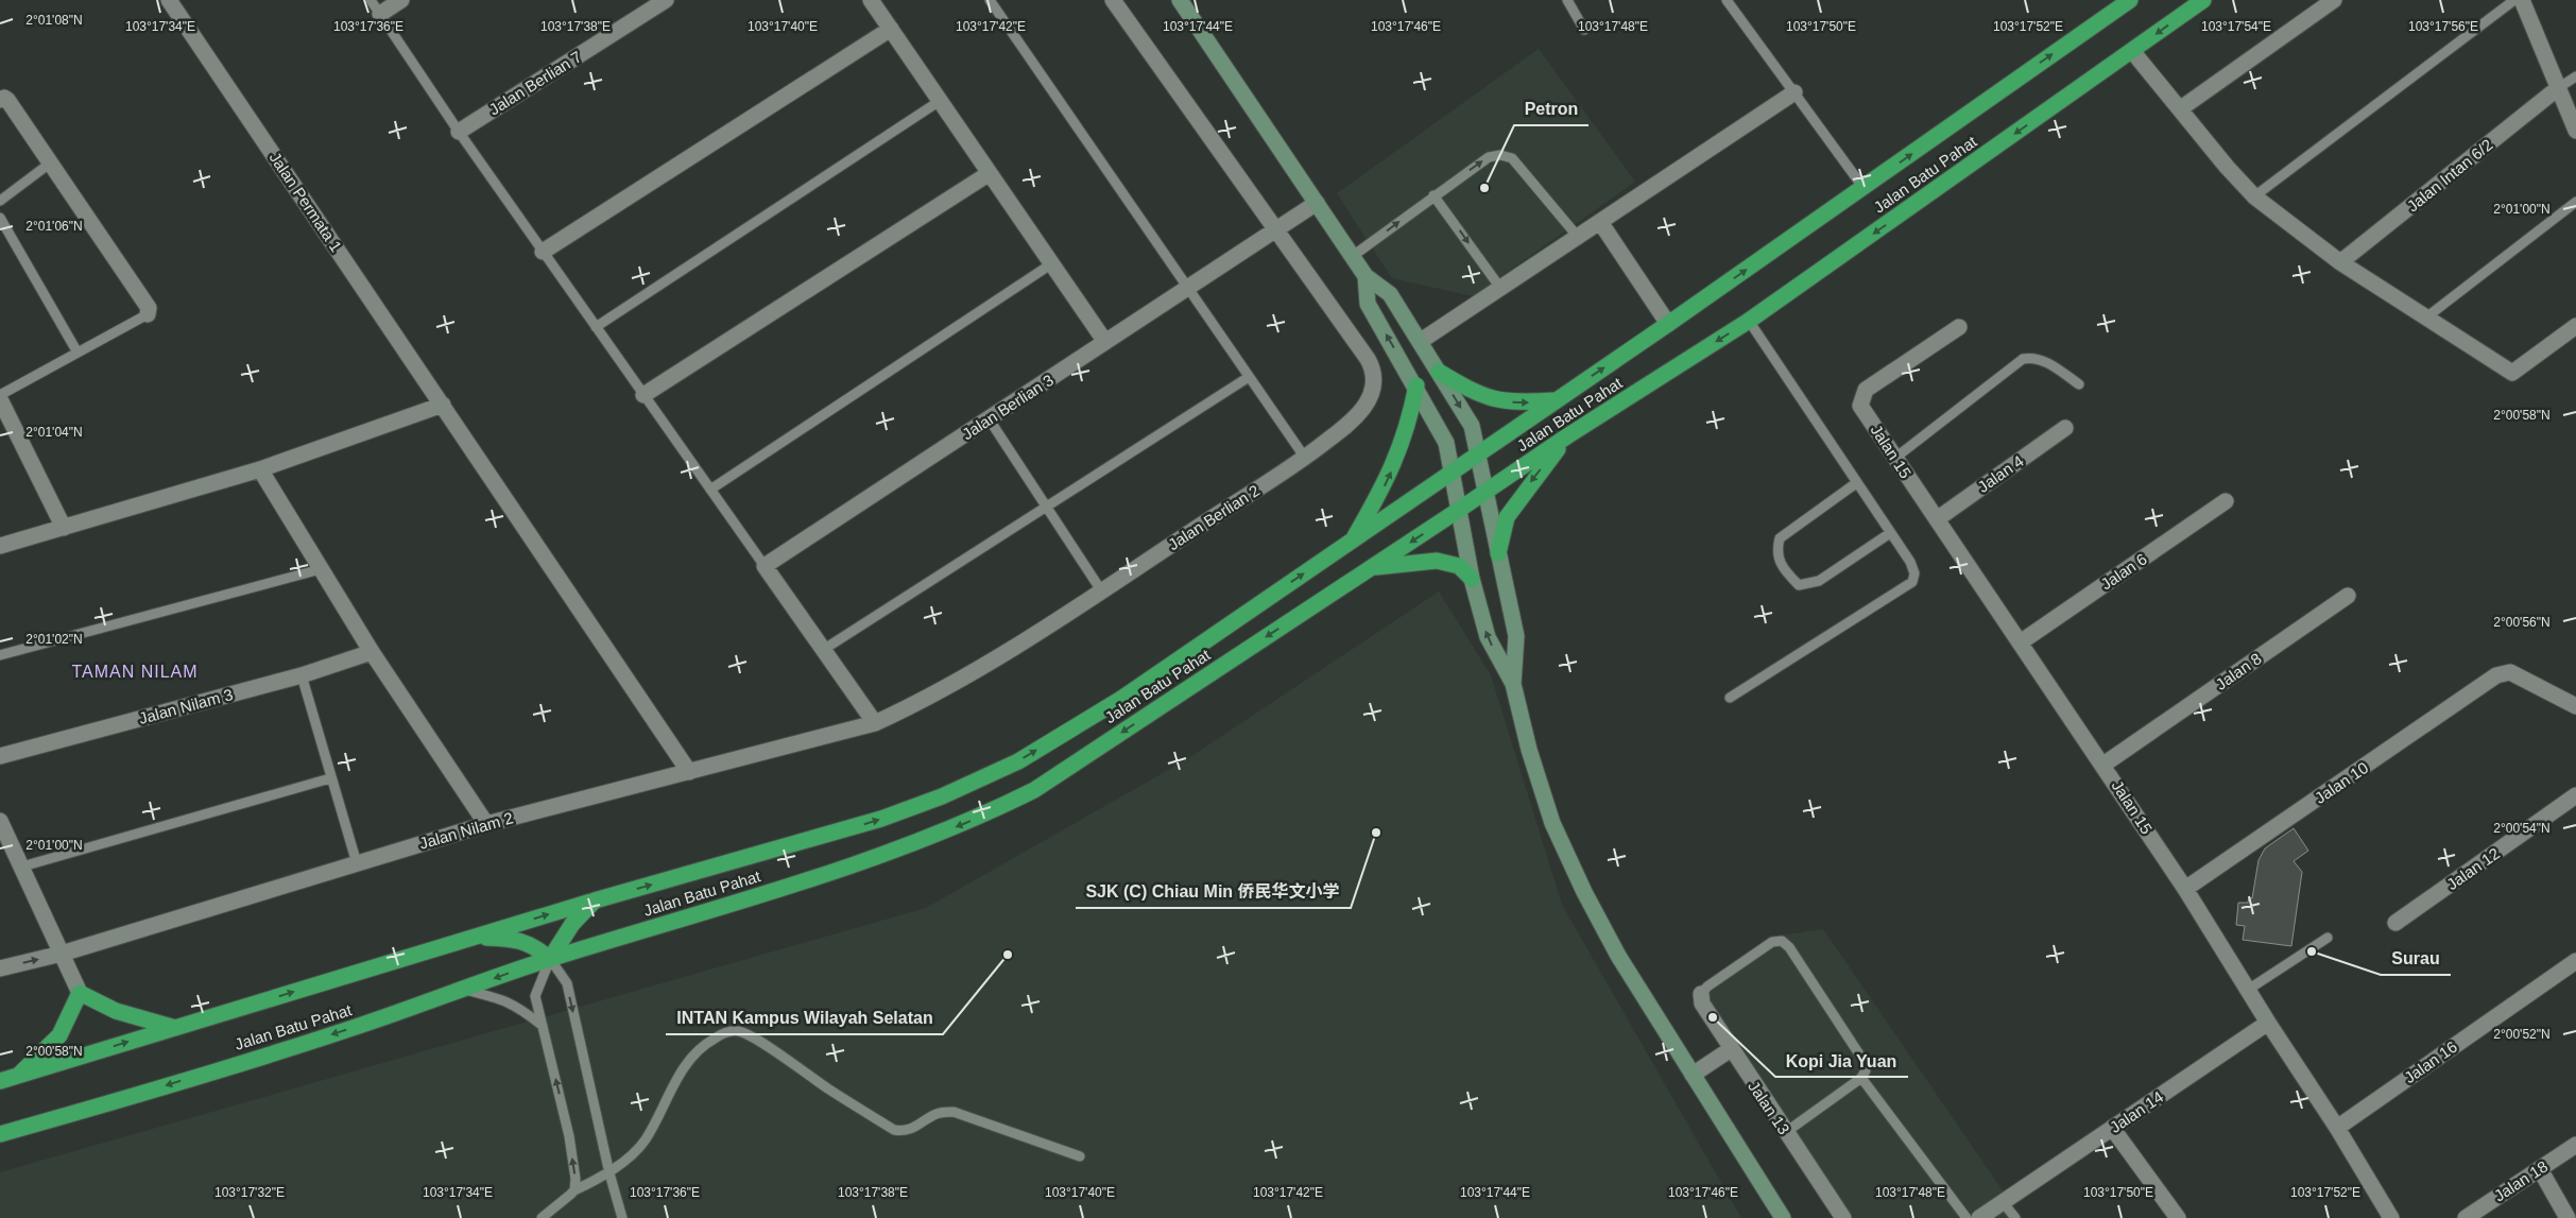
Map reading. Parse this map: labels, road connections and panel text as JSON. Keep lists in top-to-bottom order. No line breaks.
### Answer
{"streets":{"highway":["Jalan Batu Pahat"],"street":["Jalan Berlian 7","Jalan Intan 6/2","Jalan Permata 1","Jalan Berlian 3","Jalan 15","Jalan 4","Jalan Berlian 2","Jalan 6","Jalan 8","Jalan Nilam 3","Jalan 10","Jalan Nilam 2","Jalan 12","Jalan 16","Jalan 13","Jalan 14","Jalan 18"]},"crossings":[["Jalan Permata 1","Jalan Nilam 2"],["Jalan Berlian 3","Jalan Berlian 2"],["Jalan 15","Jalan 4"],["Jalan 15","Jalan 6"],["Jalan 15","Jalan 8"],["Jalan 15","Jalan 10"],["Jalan 15","Jalan 16"],["Jalan 15","Jalan 14"],["Jalan Berlian 2","Jalan Nilam 2"]],"districts":["TAMAN NILAM"],"places":["Petron","SJK (C) Chiau Min 侨民华文小学","Surau","INTAN Kampus Wilayah Selatan","Kopi Jia Yuan"],"coordinates":["2°01'08\"N","103°17'56\"E","103°17'34\"E","103°17'36\"E","103°17'38\"E","103°17'40\"E","103°17'42\"E","103°17'44\"E","103°17'46\"E","103°17'48\"E","103°17'50\"E","103°17'52\"E","103°17'54\"E","2°01'00\"N","2°01'06\"N","2°00'58\"N","2°01'04\"N","2°00'56\"N","2°01'02\"N","2°00'54\"N","2°00'52\"N","103°17'32\"E"]}
